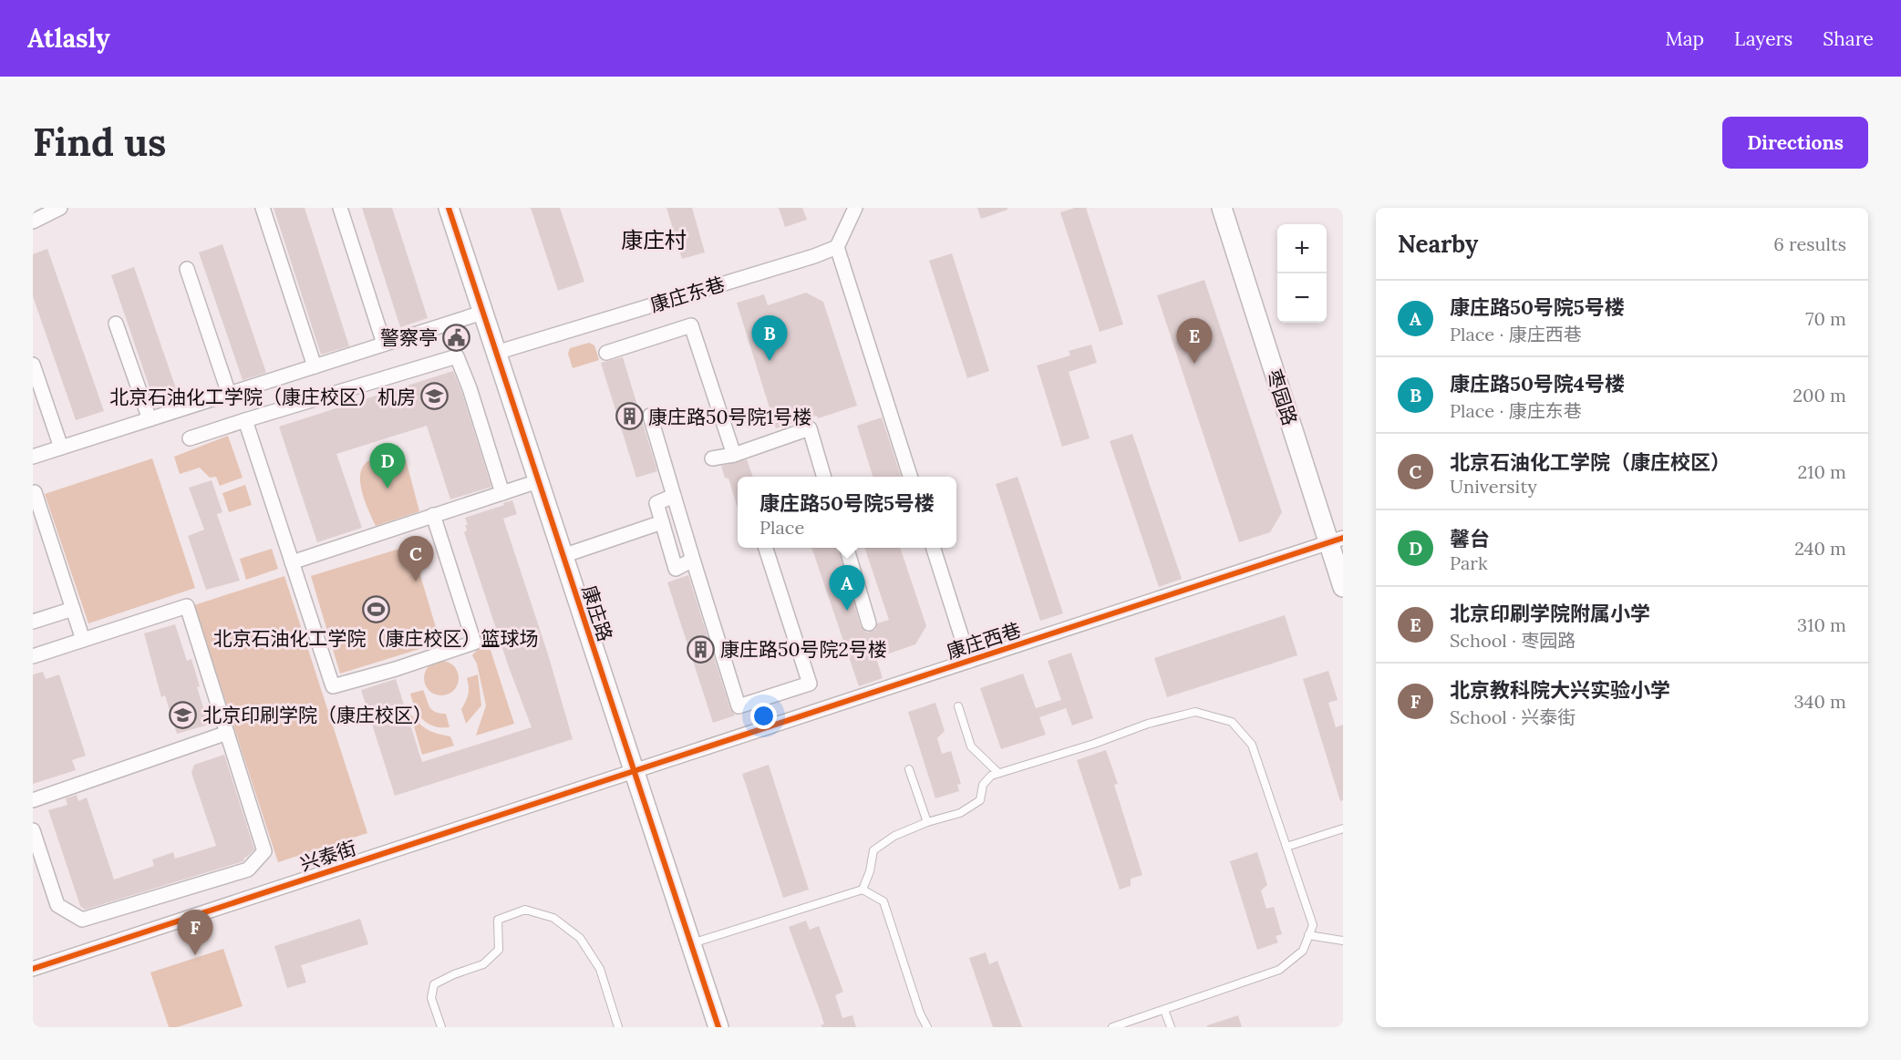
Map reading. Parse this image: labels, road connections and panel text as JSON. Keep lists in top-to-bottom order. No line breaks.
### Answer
{"streets":{"street":["康庄东巷","枣园路","康庄路","康庄西巷","兴泰街"]},"crossings":[["康庄东巷","康庄路"],["枣园路","康庄西巷"],["康庄路","康庄西巷"],["康庄路","兴泰街"],["康庄西巷","兴泰街"]],"districts":["康庄村"],"places":{"public building":["警察亭"],"school or university":["北京石油化工学院（康庄校区）机房","北京印刷学院（康庄校区）"],"building":["康庄路50号院1号楼","康庄路50号院2号楼"],"sports":["北京石油化工学院（康庄校区）篮球场"]},"page":{"header":"Atlasly","nav":["Map","Layers","Share"],"buttons":"Directions","title":"Find us","heading":["Nearby","6 results"],"map_buttons":["+","−"],"list":[{"mark":"A","name":"康庄路50号院5号楼","note":"Place · 康庄西巷","value":"70 m"},{"mark":"B","name":"康庄路50号院4号楼","note":"Place · 康庄东巷","value":"200 m"},{"mark":"C","name":"北京石油化工学院（康庄校区）","note":"University","value":"210 m"},{"mark":"D","name":"馨台","note":"Park","value":"240 m"},{"mark":"E","name":"北京印刷学院附属小学","note":"School · 枣园路","value":"310 m"},{"mark":"F","name":"北京教科院大兴实验小学","note":"School · 兴泰街","value":"340 m"}],"pins":["B","E","D","C","A","F"],"popup":["康庄路50号院5号楼","Place"]}}
